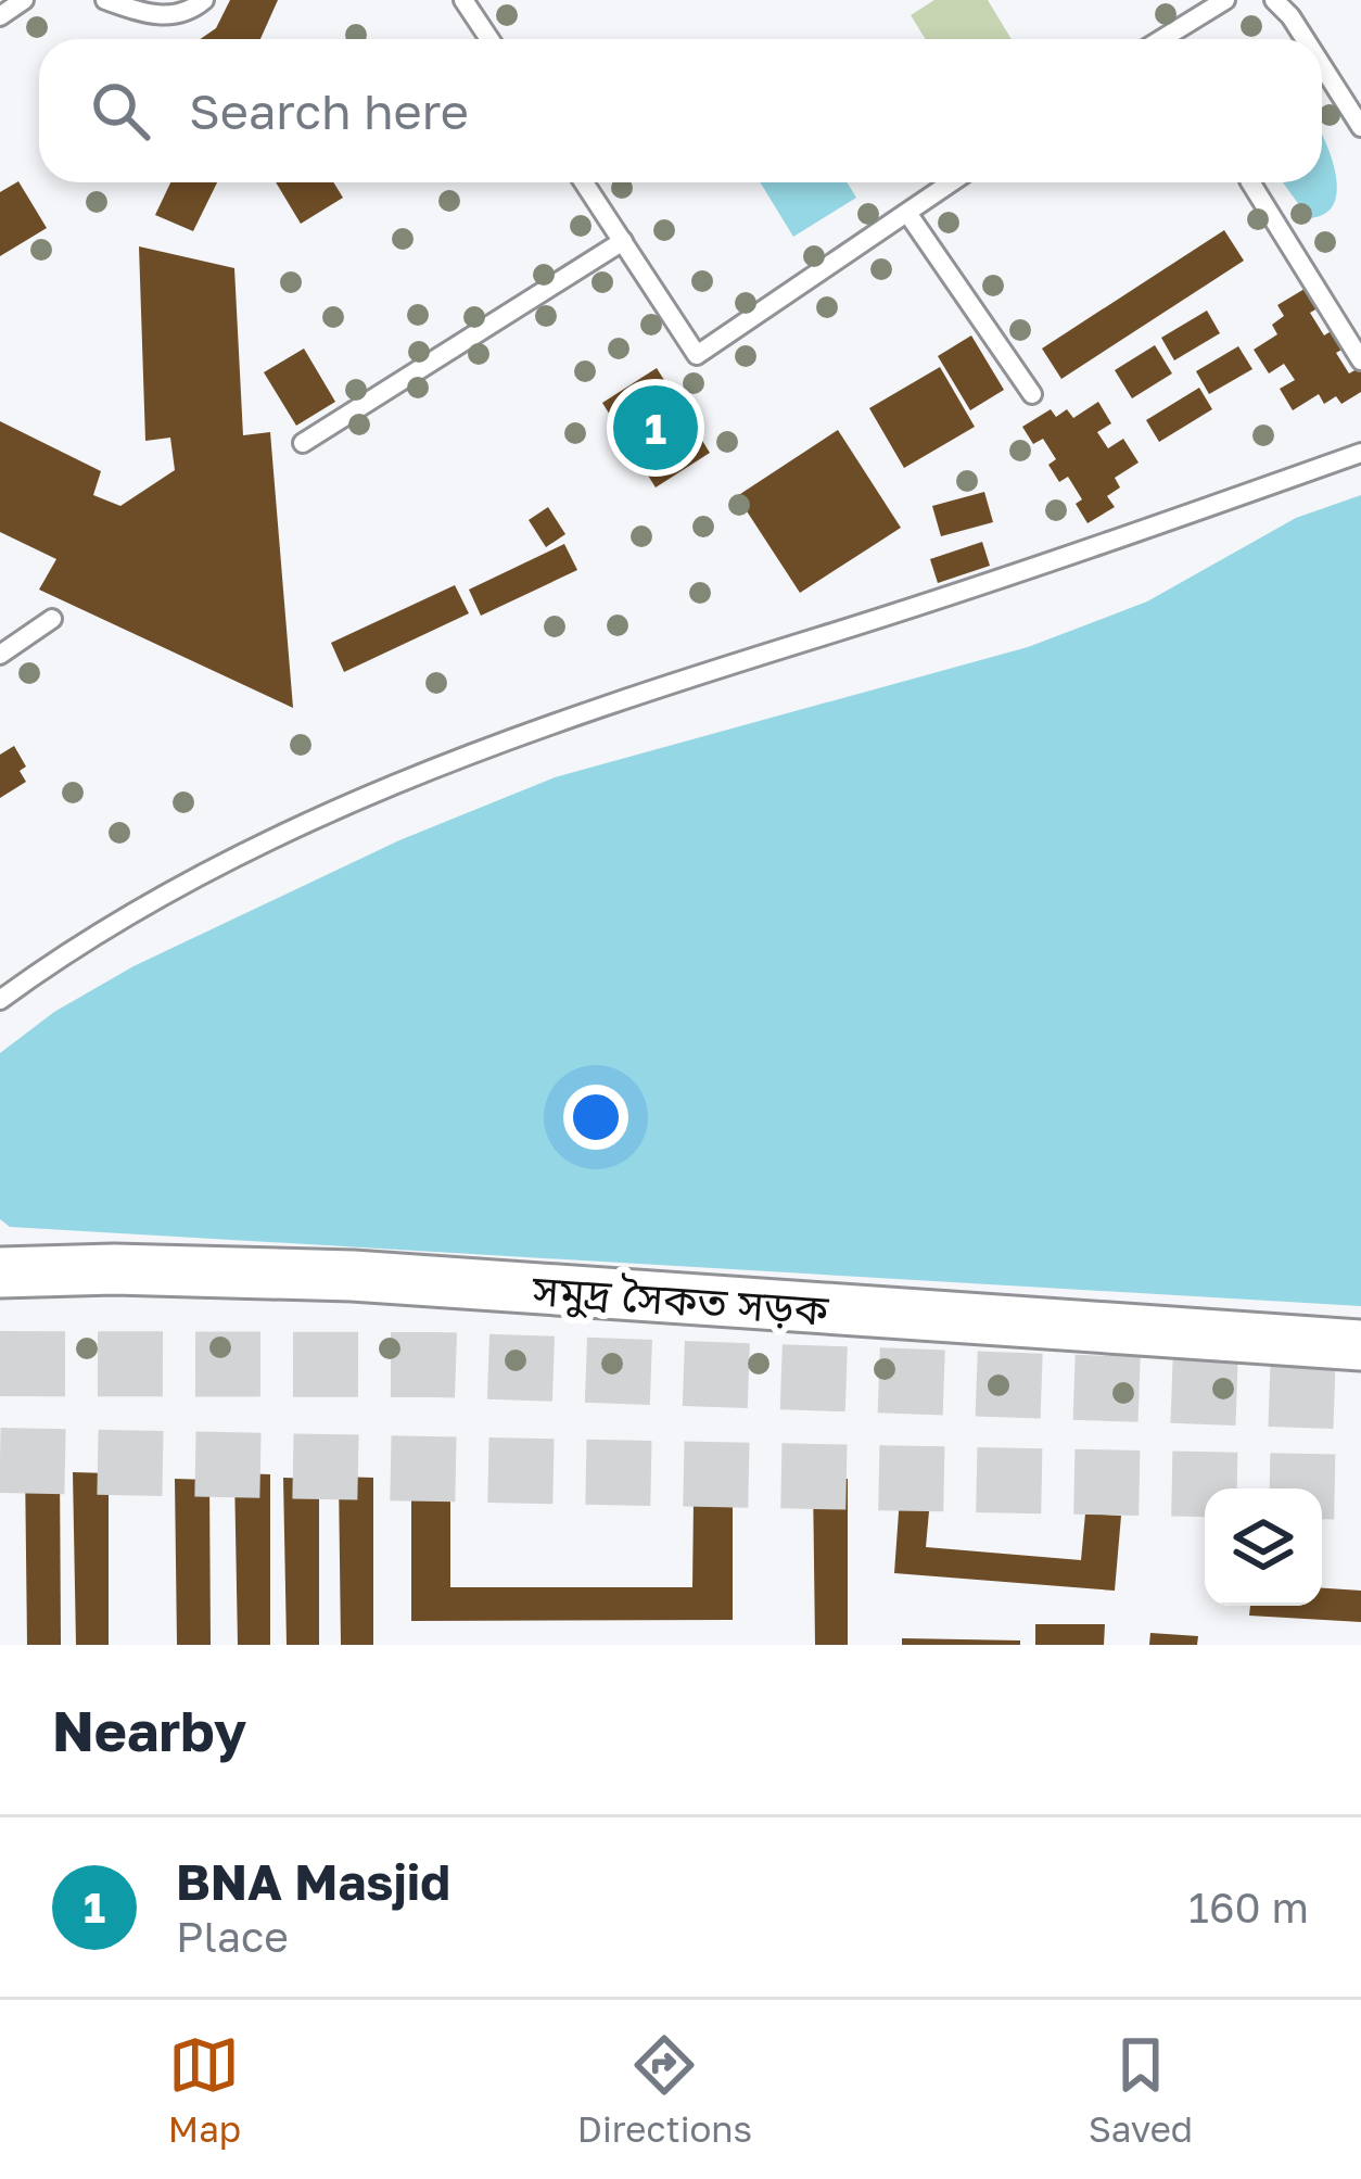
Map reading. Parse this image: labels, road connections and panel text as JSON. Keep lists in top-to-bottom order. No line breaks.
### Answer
{"streets":{"main road":["সমুদ্র সৈকত সড়ক"]},"page":{"search":"Search here","pins":"1","heading":"Nearby","list":[{"mark":"1","name":"BNA Masjid","note":"Place","value":"160 m"}],"nav":["Map","Directions","Saved"]}}
